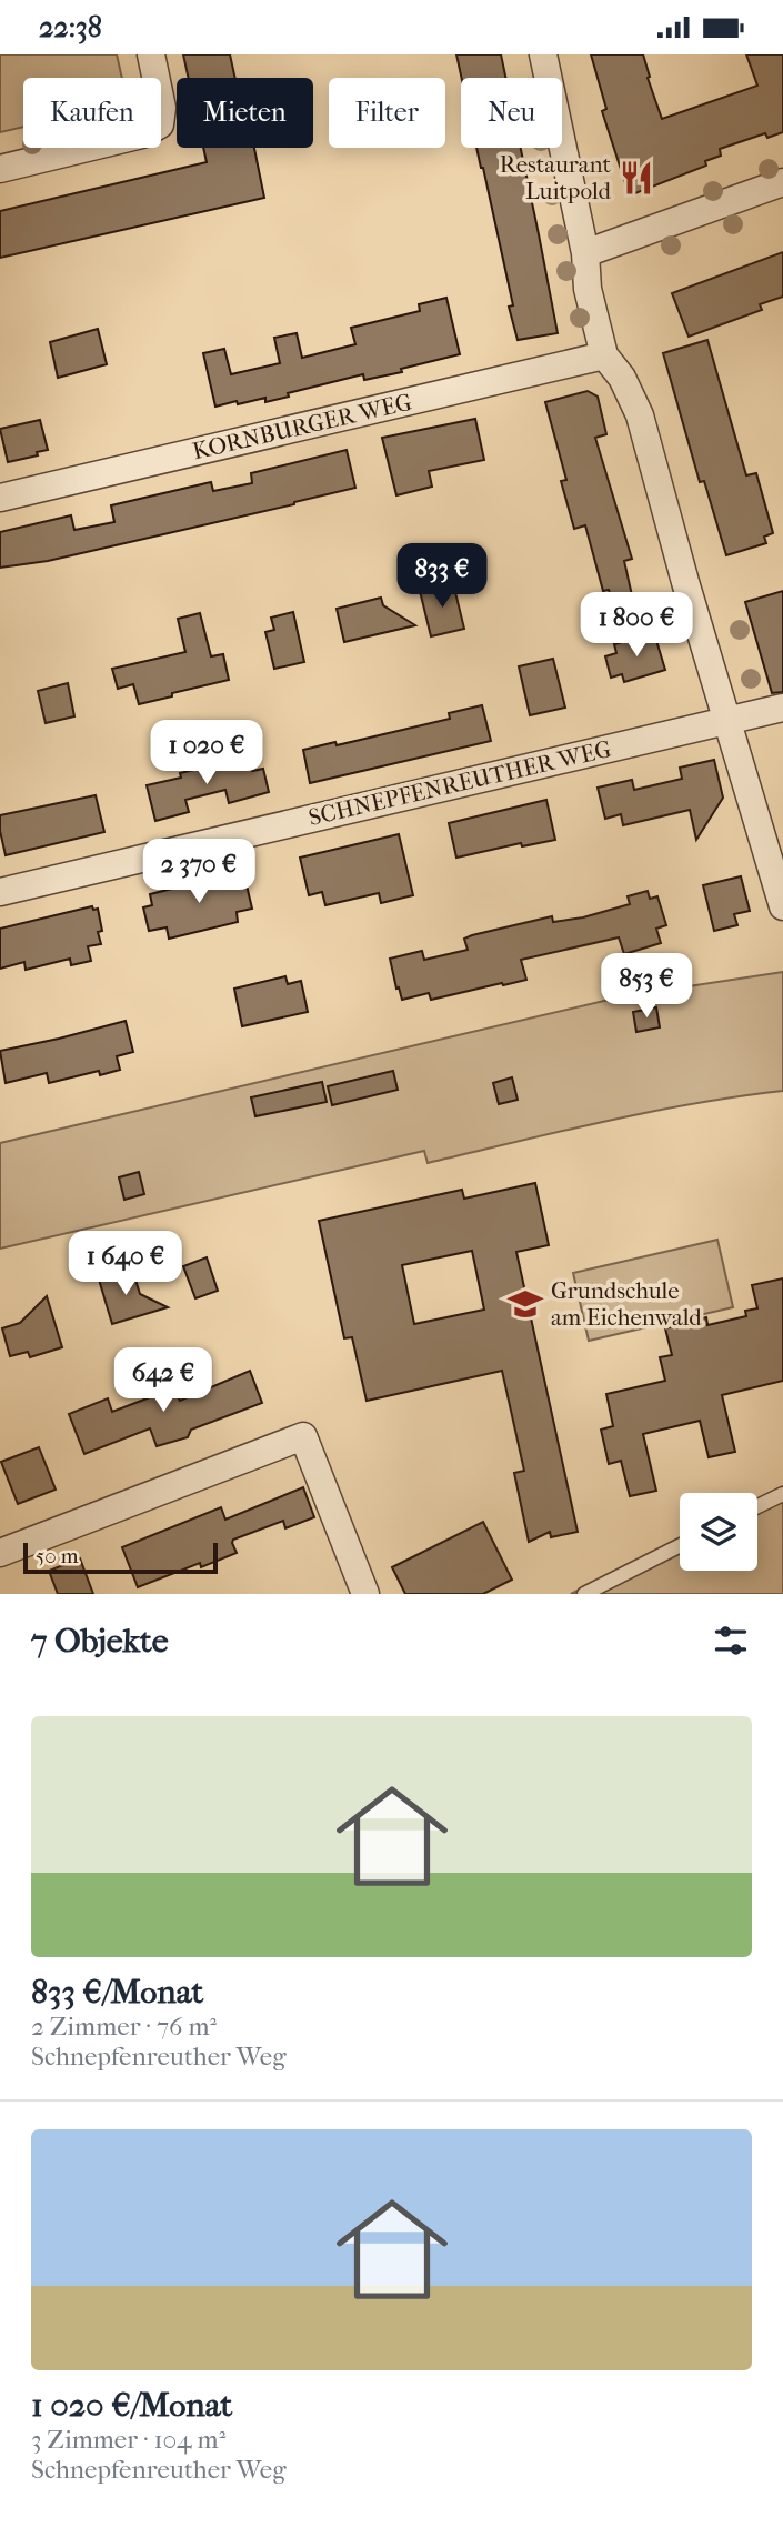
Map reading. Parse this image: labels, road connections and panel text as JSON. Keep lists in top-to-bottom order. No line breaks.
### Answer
{"streets":{"street":["KORNBURGER WEG","SCHNEPFENREUTHER WEG"]},"places":{"restaurant":["Restaurant Luitpold"],"school or university":["Grundschule am Eichenwald"]},"scale_bar":"50 m","page":{"status":"22:38","chip":["Kaufen","Mieten","Filter","Neu"],"price":["833 €","1 800 €","1 020 €","2 370 €","853 €","1 640 €","642 €"],"scale":"50 m","heading":"7 Objekte","list":[{"name":"833 €/Monat","note":"2 Zimmer · 76 m² · Schnepfenreuther Weg"},{"name":"1 020 €/Monat","note":"3 Zimmer · 104 m² · Schnepfenreuther Weg"}]}}
